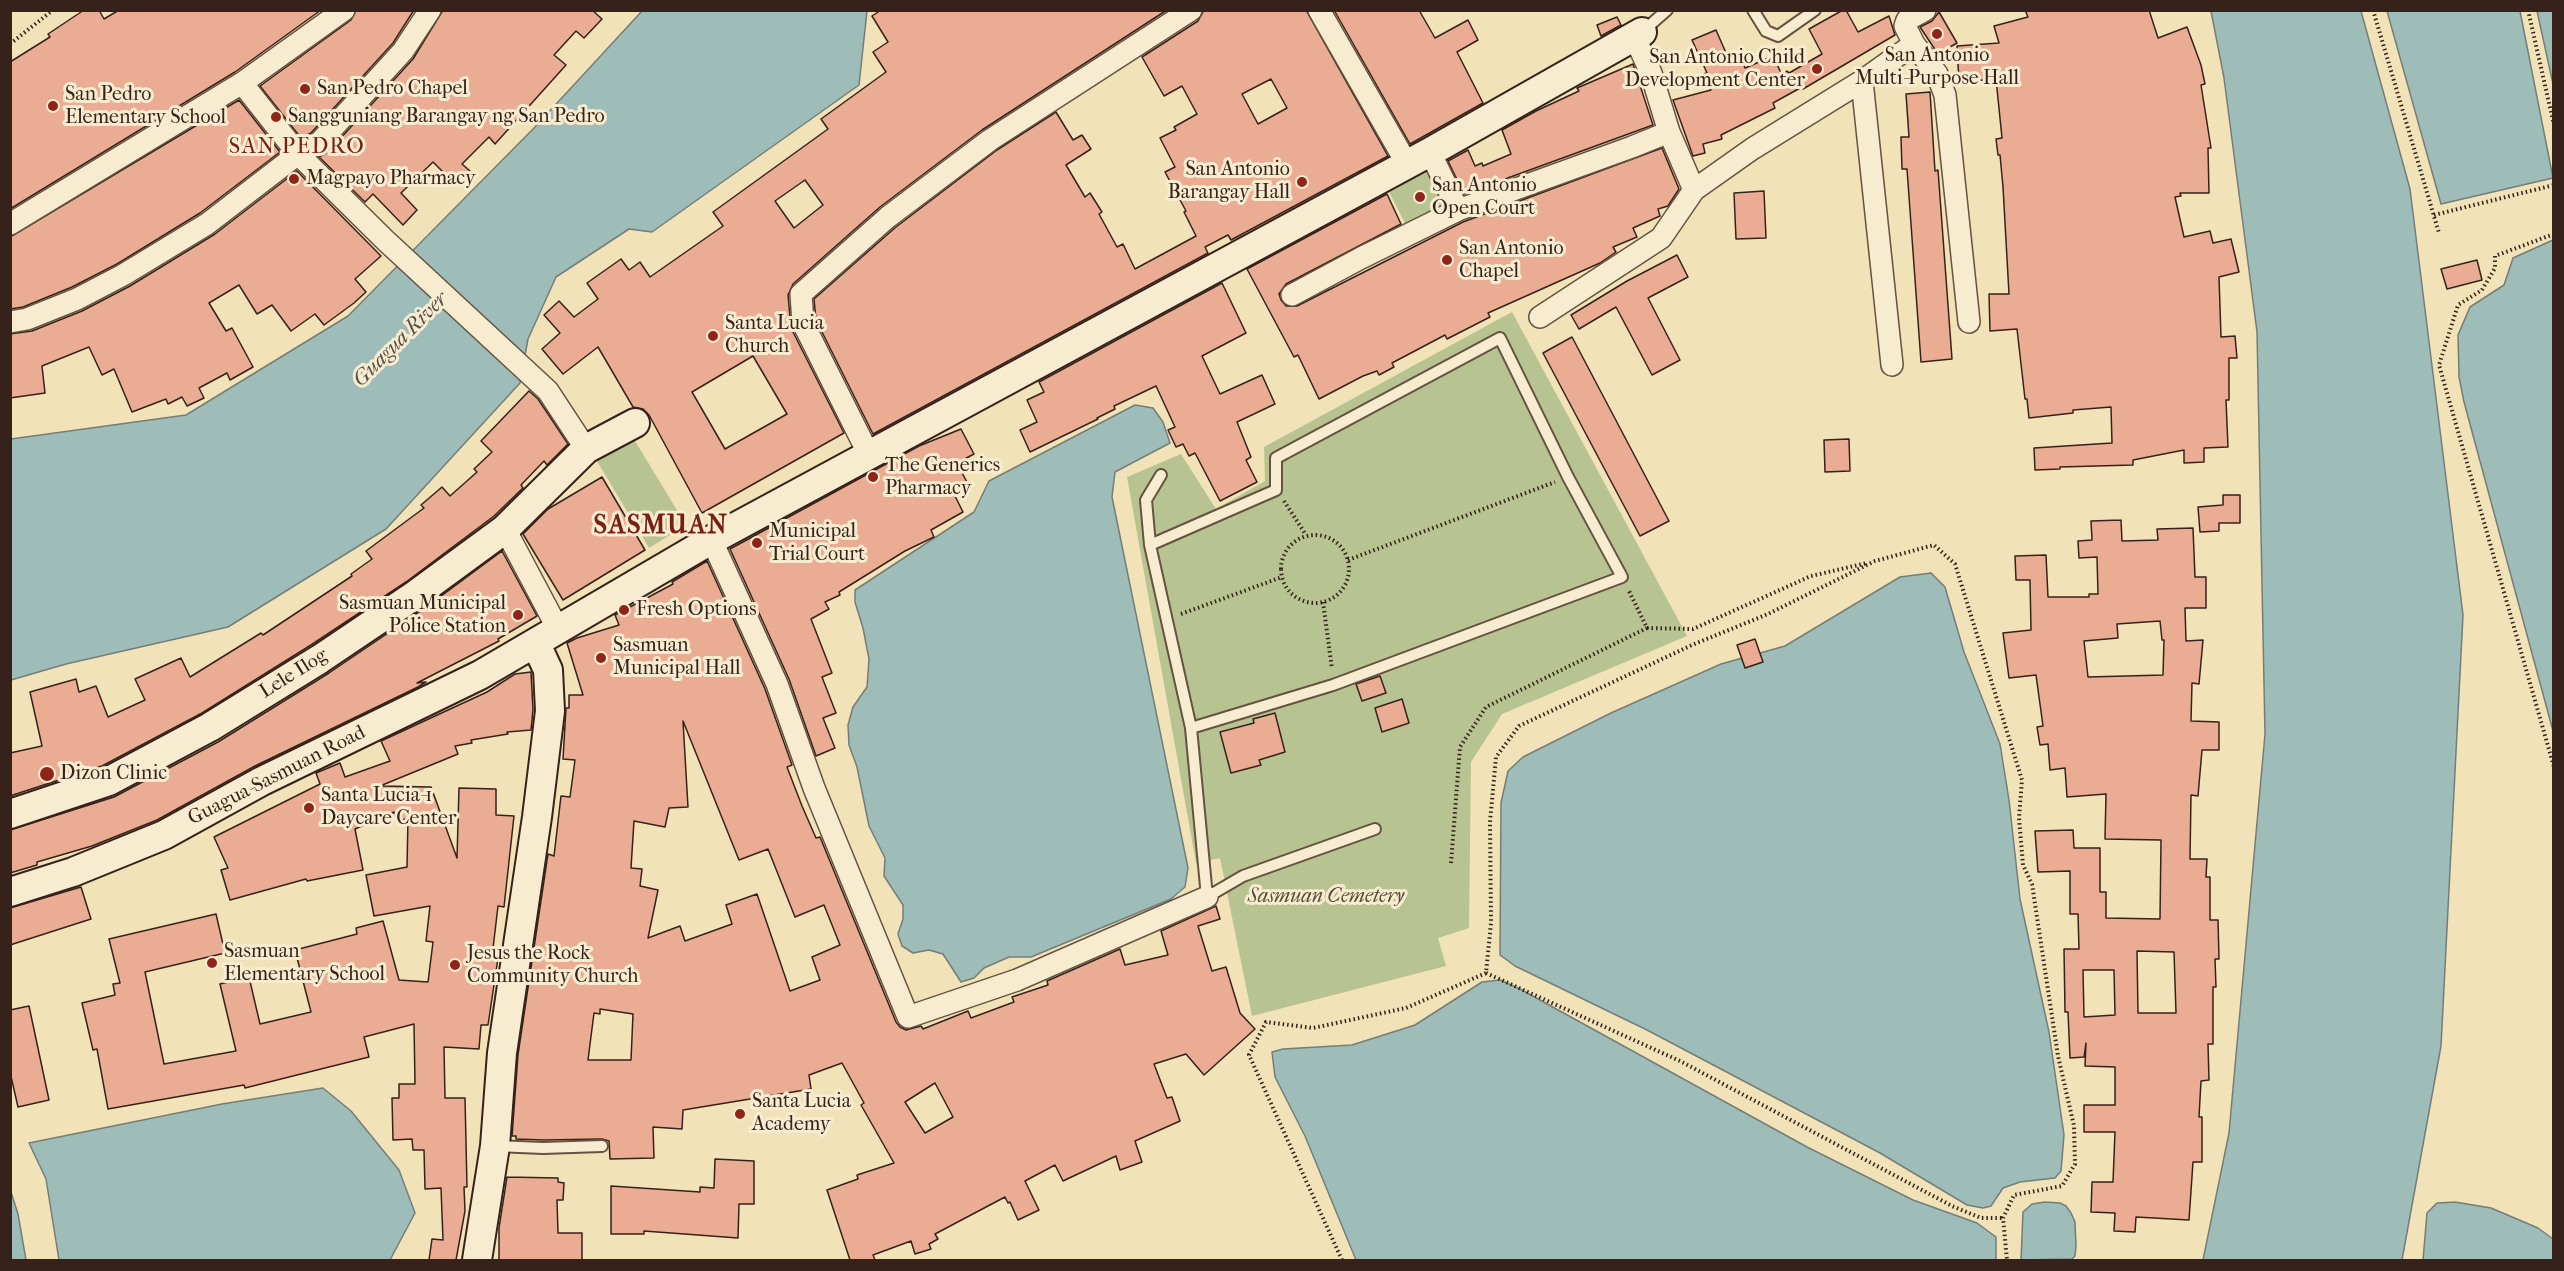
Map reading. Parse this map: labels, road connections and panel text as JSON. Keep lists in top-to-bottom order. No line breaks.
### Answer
{"streets":{"street":["Lele Ilog","Guagua-Sasmuan Road"]},"districts":["SAN PEDRO","SASMUAN"],"water":["Guagua River"],"parks":["Sasmuan Cemetery"],"places":["San Antonio Multi-Purpose Hall","San Antonio Child Development Center","San Pedro Chapel","San Pedro Elementary School","Sangguniang Barangay ng San Pedro","Magpayo Pharmacy","San Antonio Barangay Hall","San Antonio Open Court","San Antonio Chapel","Santa Lucia Church","The Generics Pharmacy","Municipal Trial Court","Fresh Options","Sasmuan Municipal Police Station","Sasmuan Municipal Hall","Dizon Clinic","Santa Lucia-1 Daycare Center","Sasmuan Elementary School","Jesus the Rock Community Church","Santa Lucia Academy"]}
